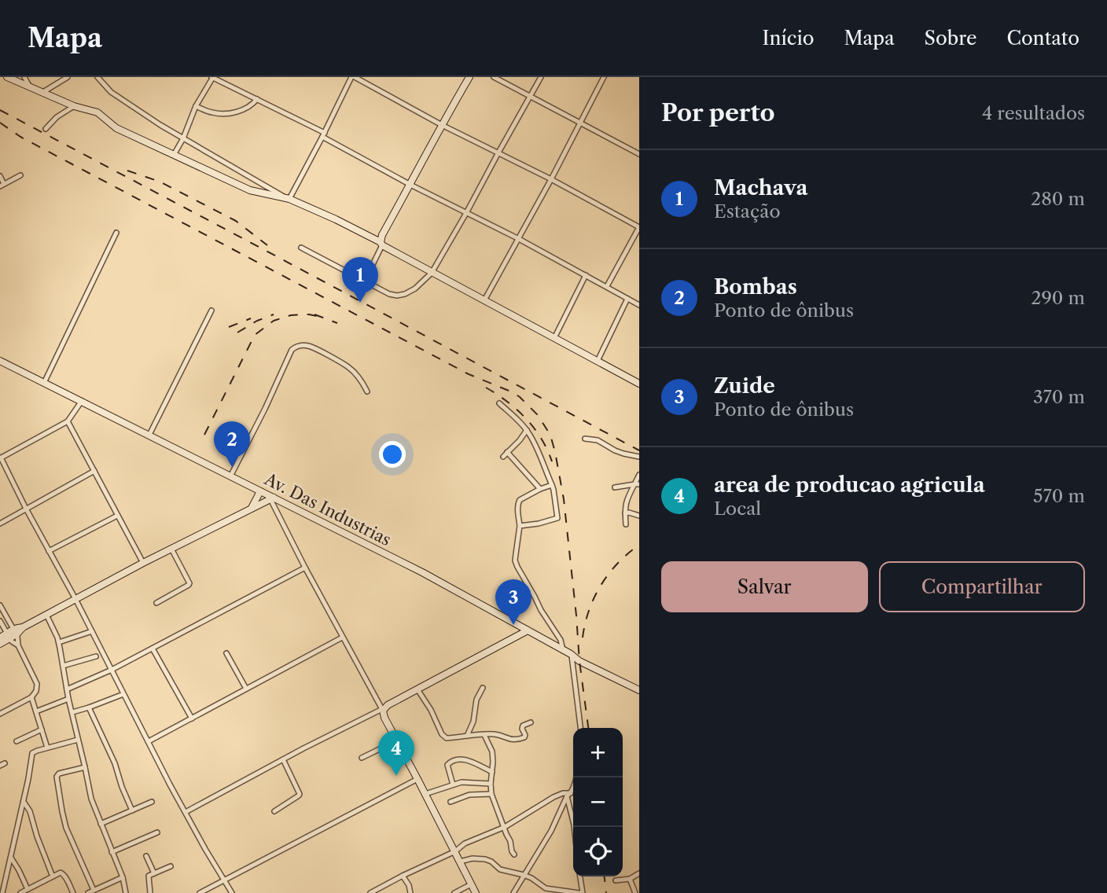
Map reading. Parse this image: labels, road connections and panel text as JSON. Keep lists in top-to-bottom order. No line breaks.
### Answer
{"streets":{"street":["Av. Das Industrias"]},"page":{"header":"Mapa","nav":["Início","Mapa","Sobre","Contato"],"heading":["Por perto","4 resultados"],"list":[{"mark":"1","name":"Machava","note":"Estação","value":"280 m"},{"mark":"2","name":"Bombas","note":"Ponto de ônibus","value":"290 m"},{"mark":"3","name":"Zuide","note":"Ponto de ônibus","value":"370 m"},{"mark":"4","name":"area de producao agricula","note":"Local","value":"570 m"}],"pins":["1","2","3","4"],"buttons":["Salvar","Compartilhar"],"map_buttons":["+","−"]}}
